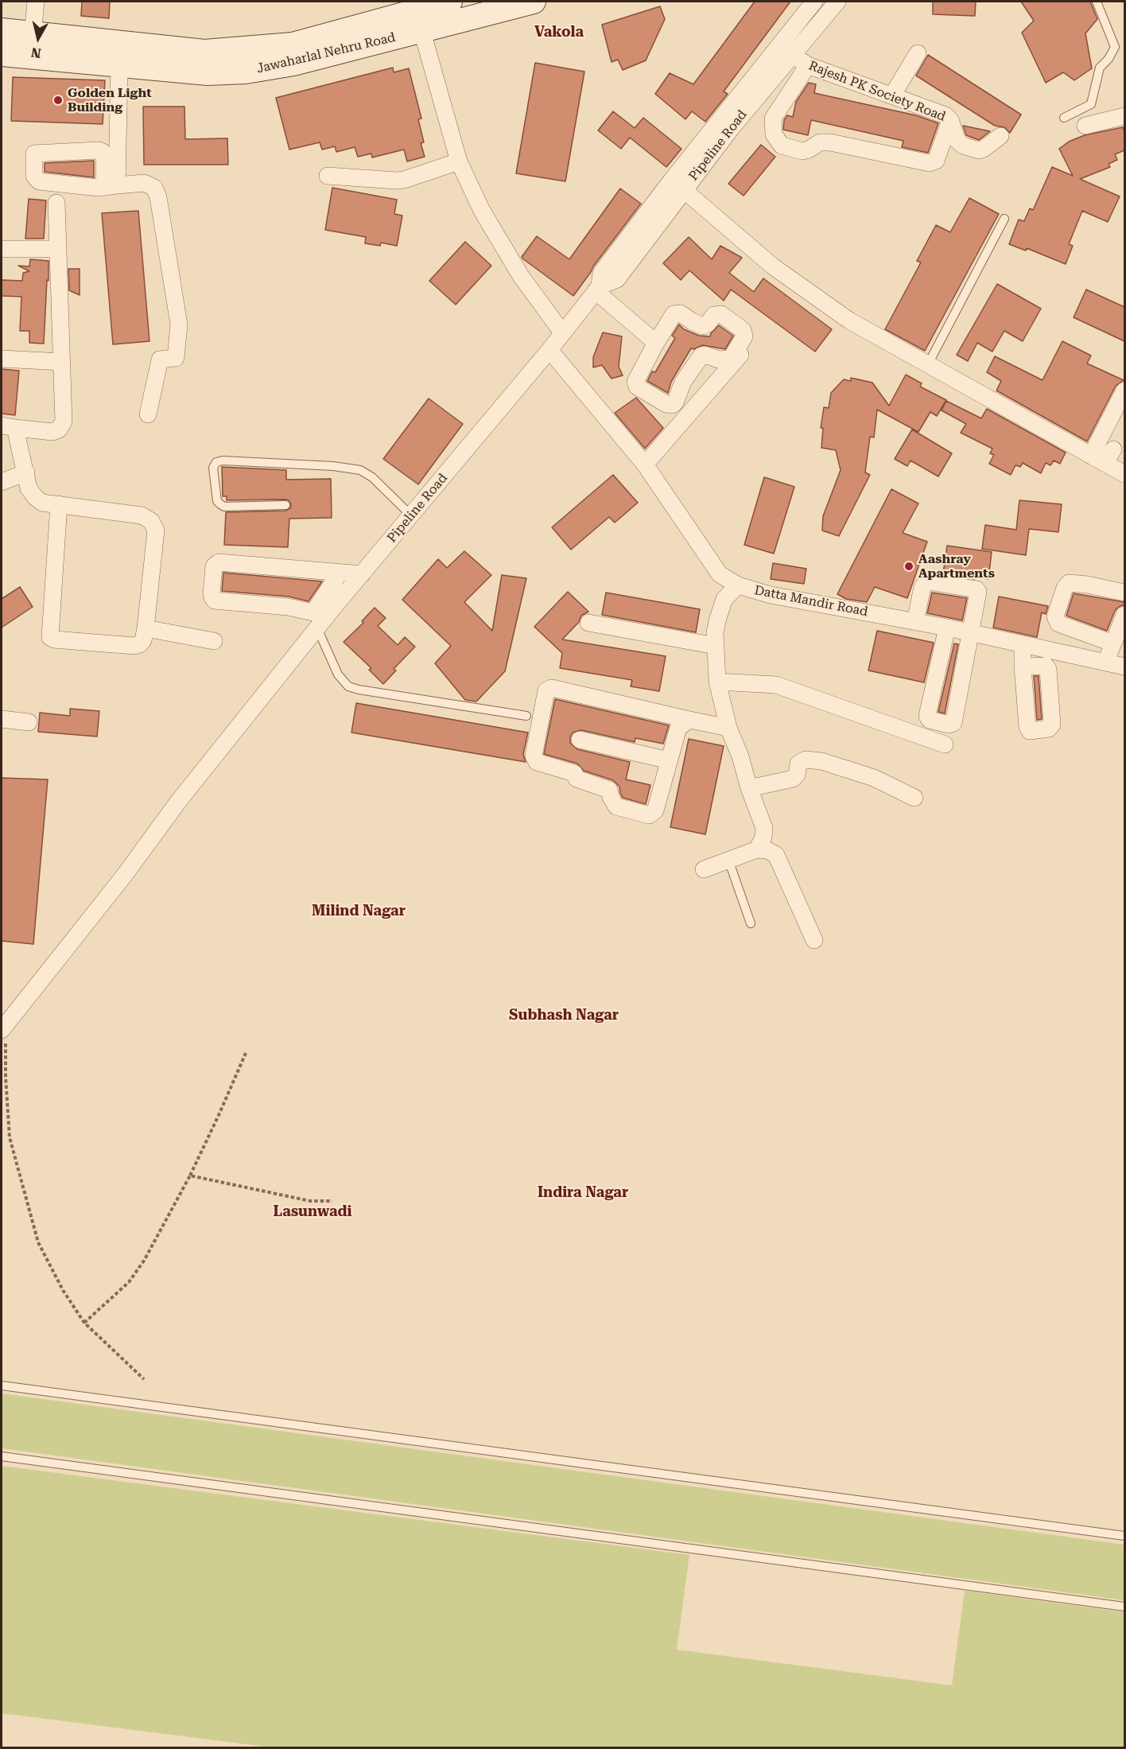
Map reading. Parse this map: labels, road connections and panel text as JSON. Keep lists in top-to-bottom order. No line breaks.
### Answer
{"streets":{"main road":["Jawaharlal Nehru Road"],"street":["Rajesh PK Society Road","Pipeline Road","Datta Mandir Road"]},"crossings":[["Rajesh PK Society Road","Pipeline Road"],["Pipeline Road","Datta Mandir Road"]],"districts":["Vakola","Milind Nagar","Subhash Nagar","Indira Nagar","Lasunwadi"],"places":["Golden Light Building","Aashray Apartments"],"north":"bottom"}
